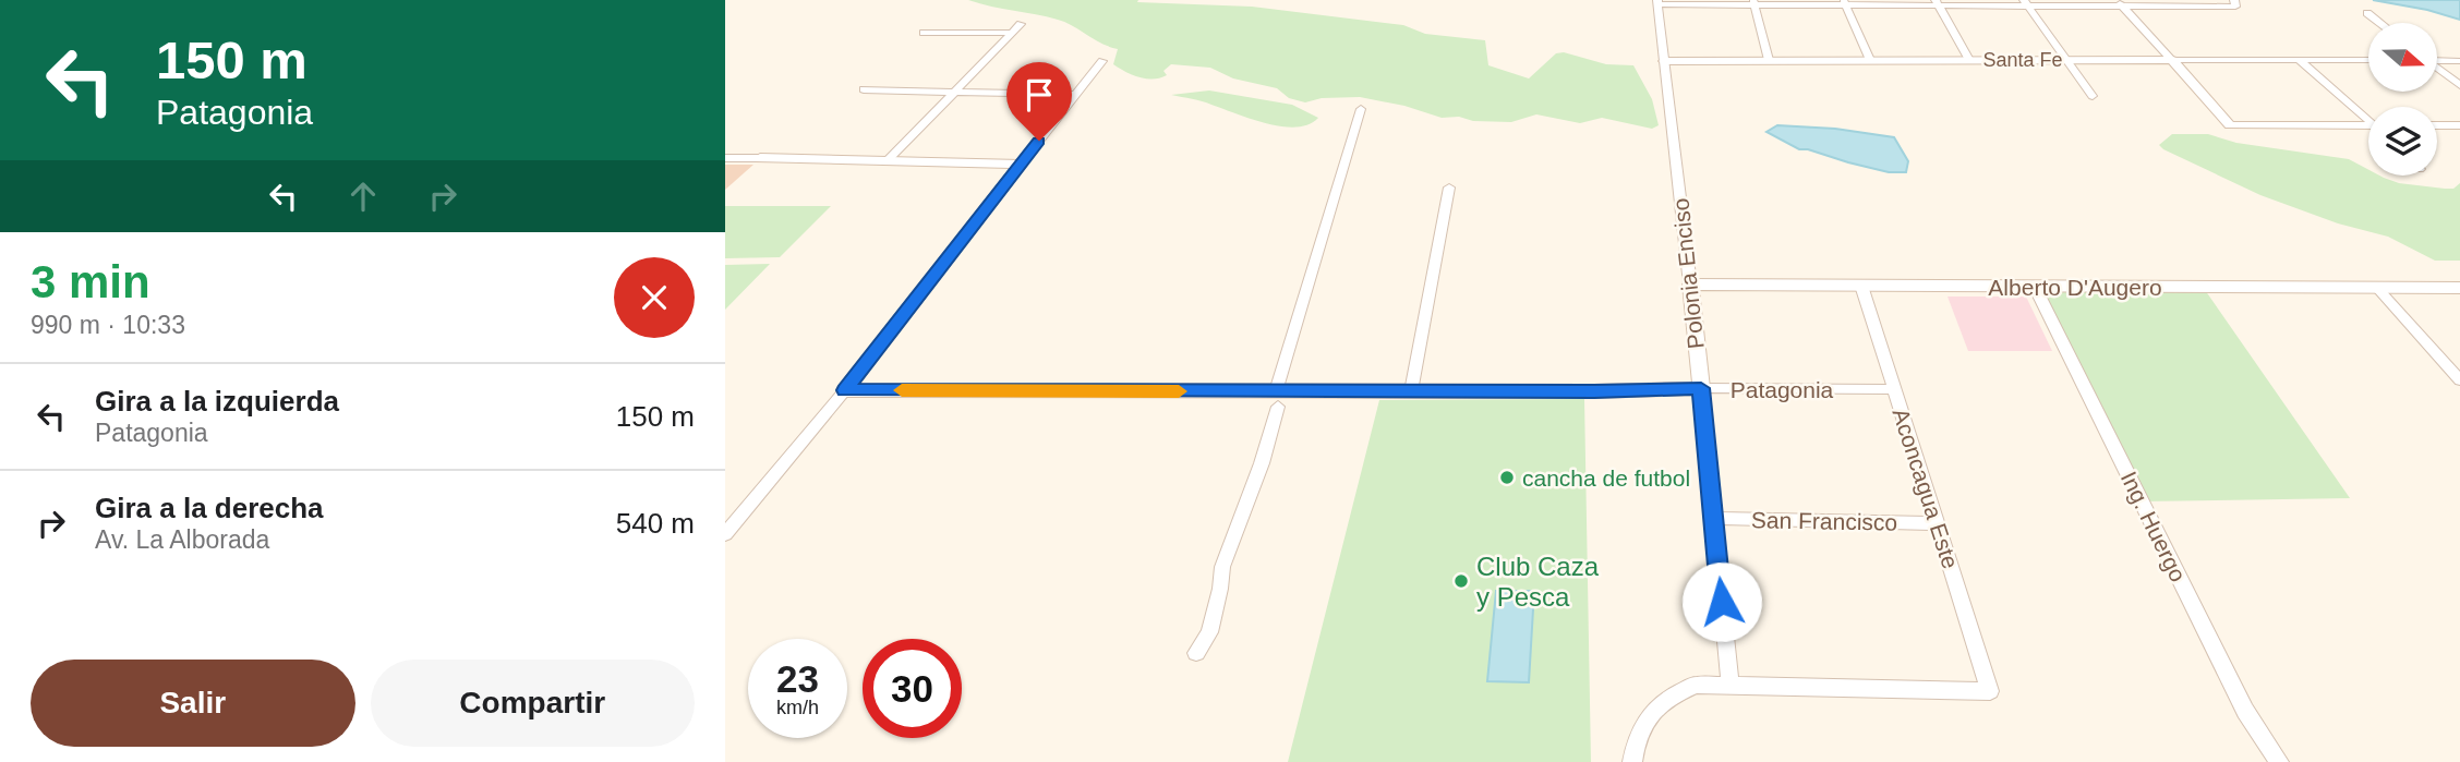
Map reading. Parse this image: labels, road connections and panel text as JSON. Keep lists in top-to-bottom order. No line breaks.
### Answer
{"streets":{"main road":["Santa Fe","Polonia Enciso","Alberto D'Augero","Patagonia"],"street":["Aconcagua Este","San Francisco","Ing. Huergo"]},"crossings":[["Santa Fe","Polonia Enciso"],["Polonia Enciso","Alberto D'Augero"],["Polonia Enciso","Patagonia"],["Polonia Enciso","Aconcagua Este"],["Polonia Enciso","San Francisco"],["Alberto D'Augero","Aconcagua Este"],["Alberto D'Augero","Ing. Huergo"],["Patagonia","Aconcagua Este"],["Aconcagua Este","San Francisco"]],"places":["cancha de futbol","Club Caza y Pesca"],"north":"right","page":{"turn":["150 m","Patagonia"],"heading":["3 min","990 m · 10:33"],"list":[{"name":"Gira a la izquierda","note":"Patagonia","value":"150 m"},{"name":"Gira a la derecha","note":"Av. La Alborada","value":"540 m"}],"speed":"23 km/h","limit":"30","buttons":["Salir","Compartir"]}}
